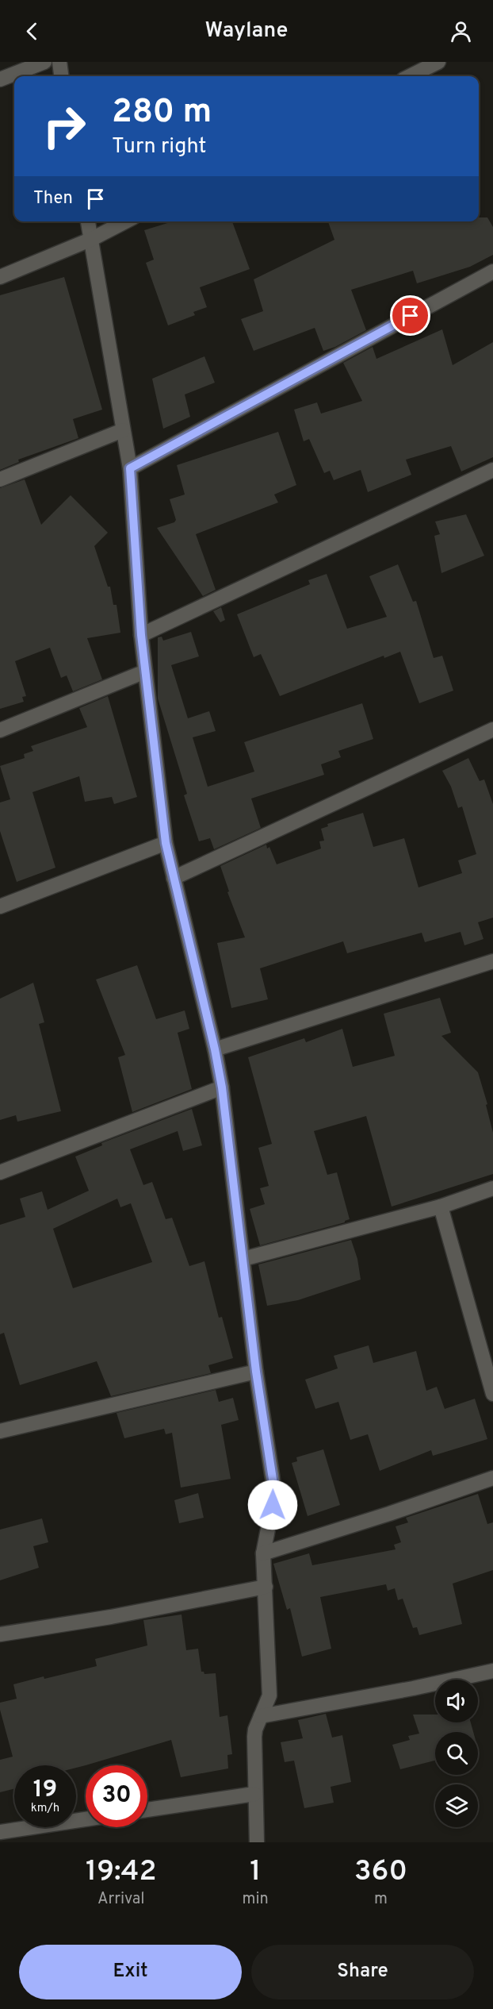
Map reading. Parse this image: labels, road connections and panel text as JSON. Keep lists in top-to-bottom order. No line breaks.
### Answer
{"page":{"header":"Waylane","turn":["280 m","Turn right"],"then":"Then","speed":"19 km/h","limit":"30","eta":["19:42","Arrival","1","min","360","m"],"buttons":["Exit","Share"]}}
